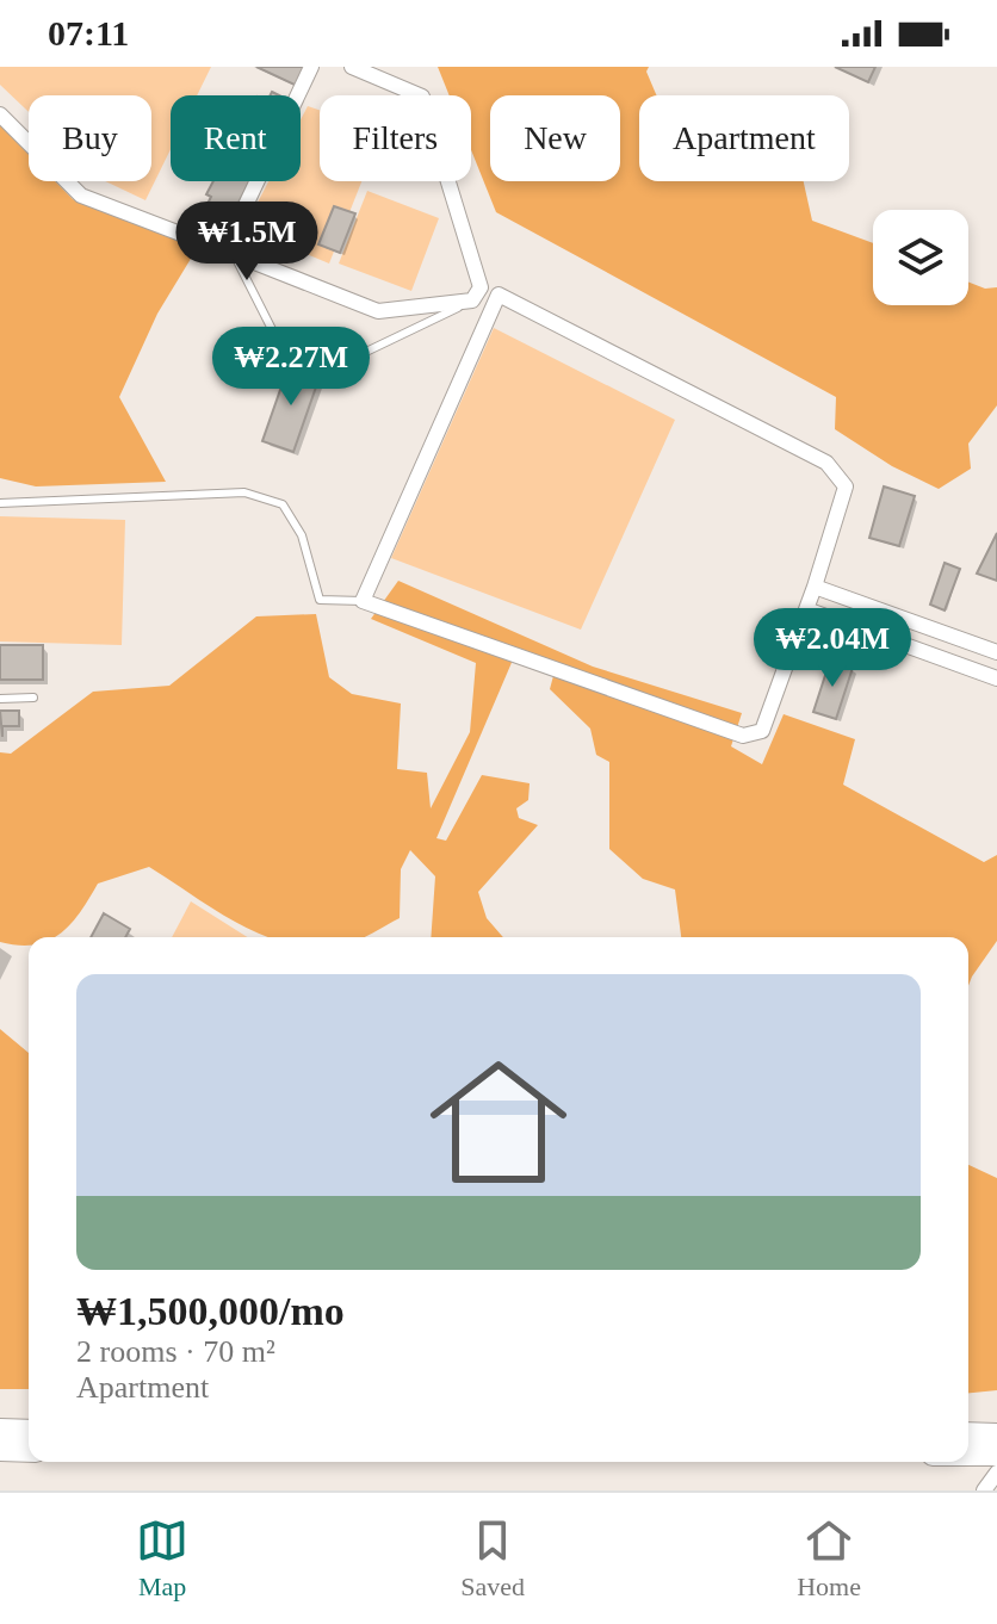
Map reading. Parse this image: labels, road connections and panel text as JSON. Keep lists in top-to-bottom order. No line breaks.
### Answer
{"page":{"status":"07:11","chip":["Buy","Rent","Filters","New","Apartment"],"price":["₩1.5M","₩2.27M","₩2.04M"],"list":[{"name":"₩1,500,000/mo","note":"2 rooms · 70 m² · Apartment"}],"tabs":["Map","Saved","Home"]}}
